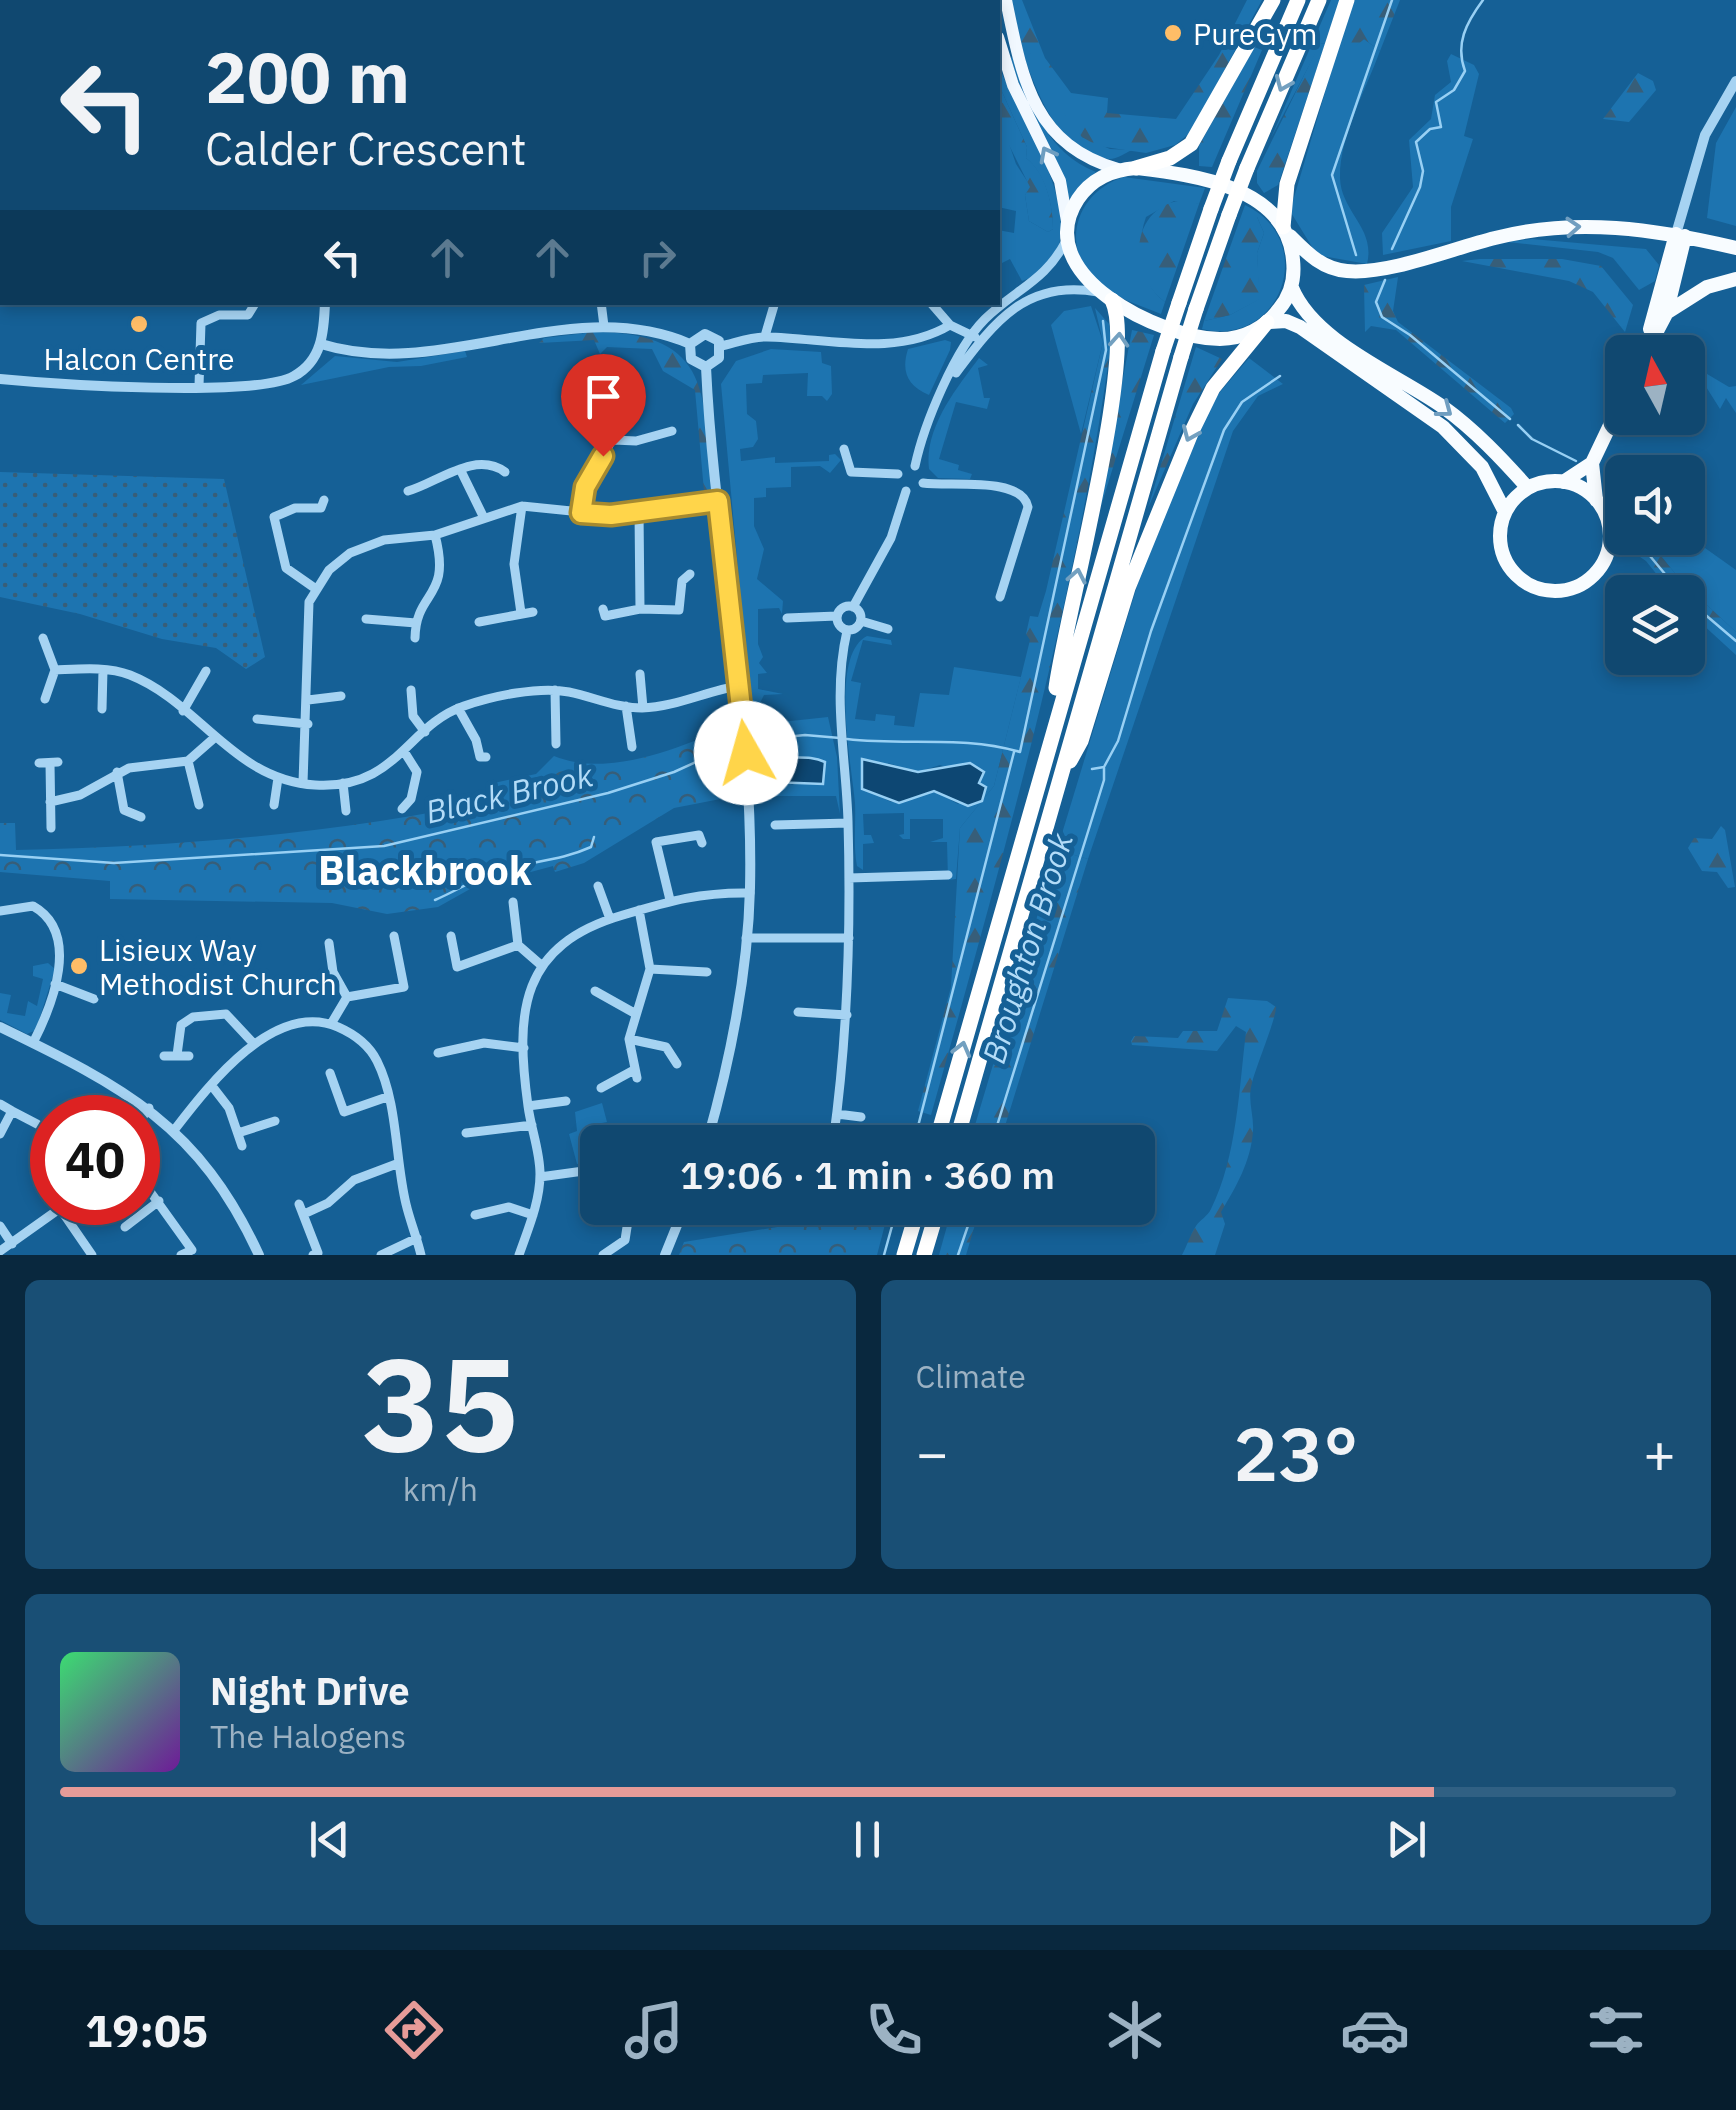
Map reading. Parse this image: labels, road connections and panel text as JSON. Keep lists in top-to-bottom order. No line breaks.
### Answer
{"districts":["Blackbrook"],"water":["Black Brook","Broughton Brook"],"places":["PureGym","Halcon Centre","Lisieux Way Methodist Church"],"north":"top","page":{"turn":["200 m","Calder Crescent"],"limit":"40","trip":"19:06 · 1 min · 360 m","tile":[["35","km/h"],"Climate"],"heat":["−","23°","+"],"song":["Night Drive","The Halogens"],"tabs":"19:05"}}
